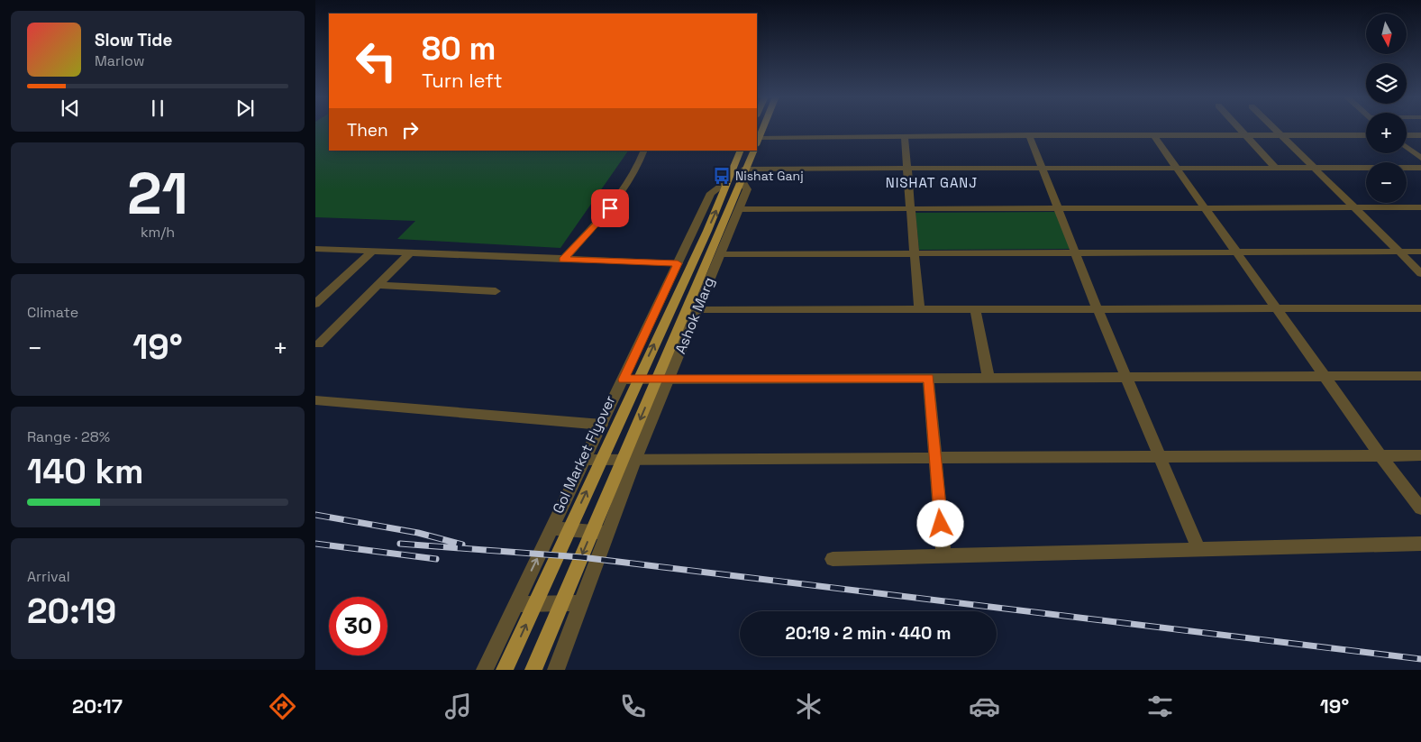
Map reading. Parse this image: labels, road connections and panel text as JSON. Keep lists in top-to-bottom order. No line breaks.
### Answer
{"streets":{"main road":["Ashok Marg","Gol Market Flyover"]},"crossings":[["Ashok Marg","Gol Market Flyover"]],"districts":["NISHAT GANJ"],"places":{"bus stop":["Nishat Ganj"]},"north":"bottom","page":{"map_buttons":["+","−"],"turn":["80 m","Turn left"],"song":["Slow Tide","Marlow"],"then":"Then","tile":[["21","km/h"],"Climate",["Range · 28%","140 km"],["Arrival","20:19"]],"heat":["−","19°","+"],"limit":"30","trip":"20:19 · 2 min · 440 m","tabs":["20:17","19°"]}}
